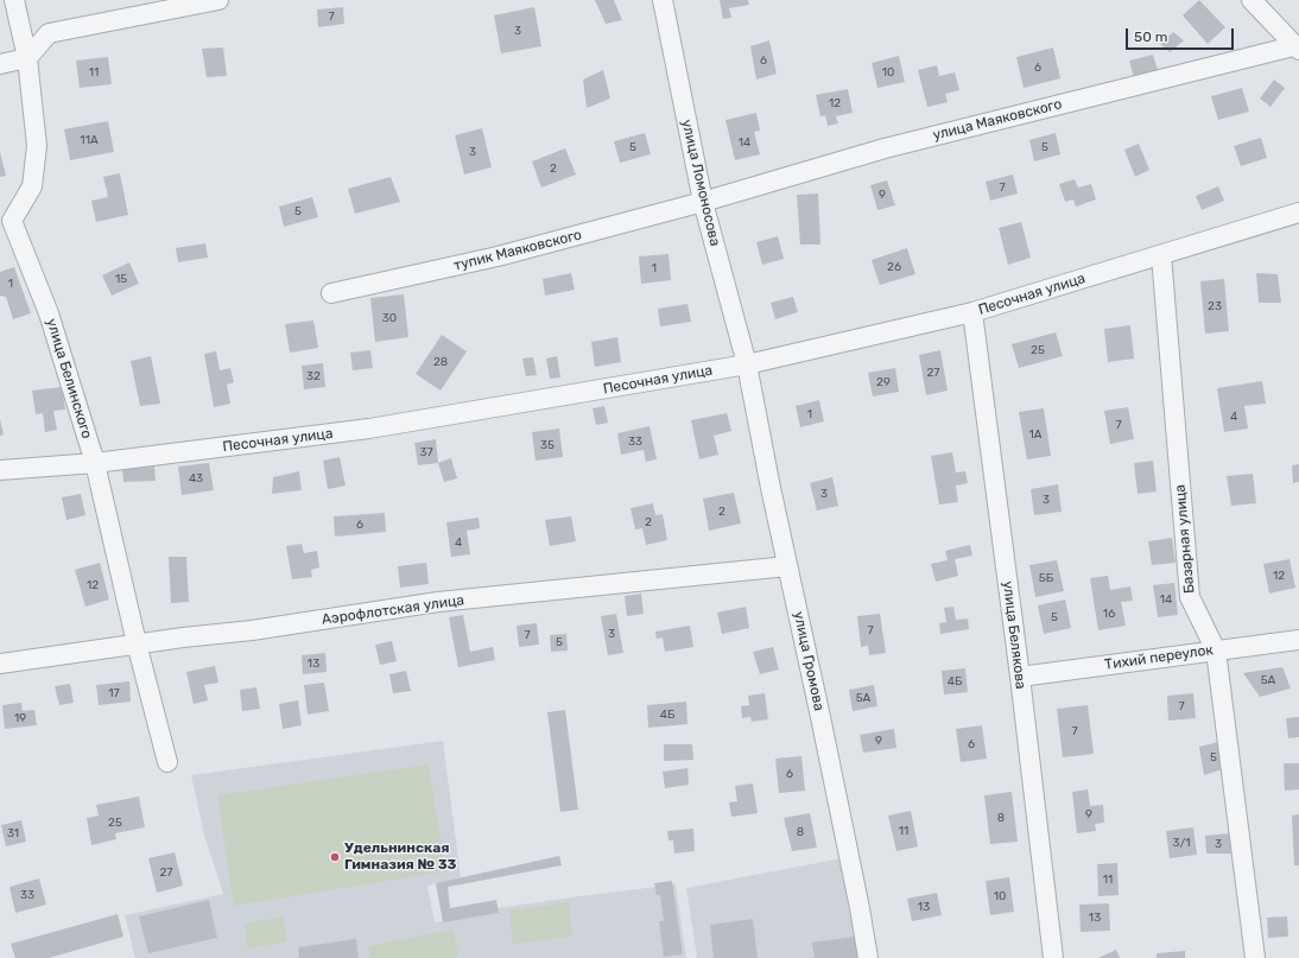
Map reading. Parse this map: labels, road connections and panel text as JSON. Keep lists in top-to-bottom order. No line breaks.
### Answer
{"streets":{"street":["улица Маяковского","улица Ломоносова","тупик Маяковского","Песочная улица","улица Белинского","Базарная улица","Аэрофлотская улица","улица Белякова","Тихий переулок","улица Громова"]},"crossings":[["улица Маяковского","улица Ломоносова"],["улица Маяковского","тупик Маяковского"],["улица Ломоносова","тупик Маяковского"],["улица Ломоносова","Песочная улица"],["улица Ломоносова","улица Громова"],["Песочная улица","улица Белинского"],["Песочная улица","Базарная улица"],["Песочная улица","улица Белякова"],["Песочная улица","улица Громова"],["улица Белинского","Аэрофлотская улица"],["Базарная улица","Тихий переулок"],["Аэрофлотская улица","улица Громова"],["улица Белякова","Тихий переулок"]],"places":["Удельнинская Гимназия № 33"],"house_numbers":["7","3","6","6","11","10","12","11А","14","5","5","3","2","7","9","5","26","1","15","1","23","30","25","28","27","32","29","1","4","7","1А","33","35","37","43","3","3","2","2","6","4","12","5Б","12","14","16","5","7","3","7","5","13","5А","4Б","17","5А","7","4Б","19","7","9","6","5","6","9","8","25","11","8","31","3/1","3","27","11","33","10","13","13"],"scale_bar":"50 m"}
